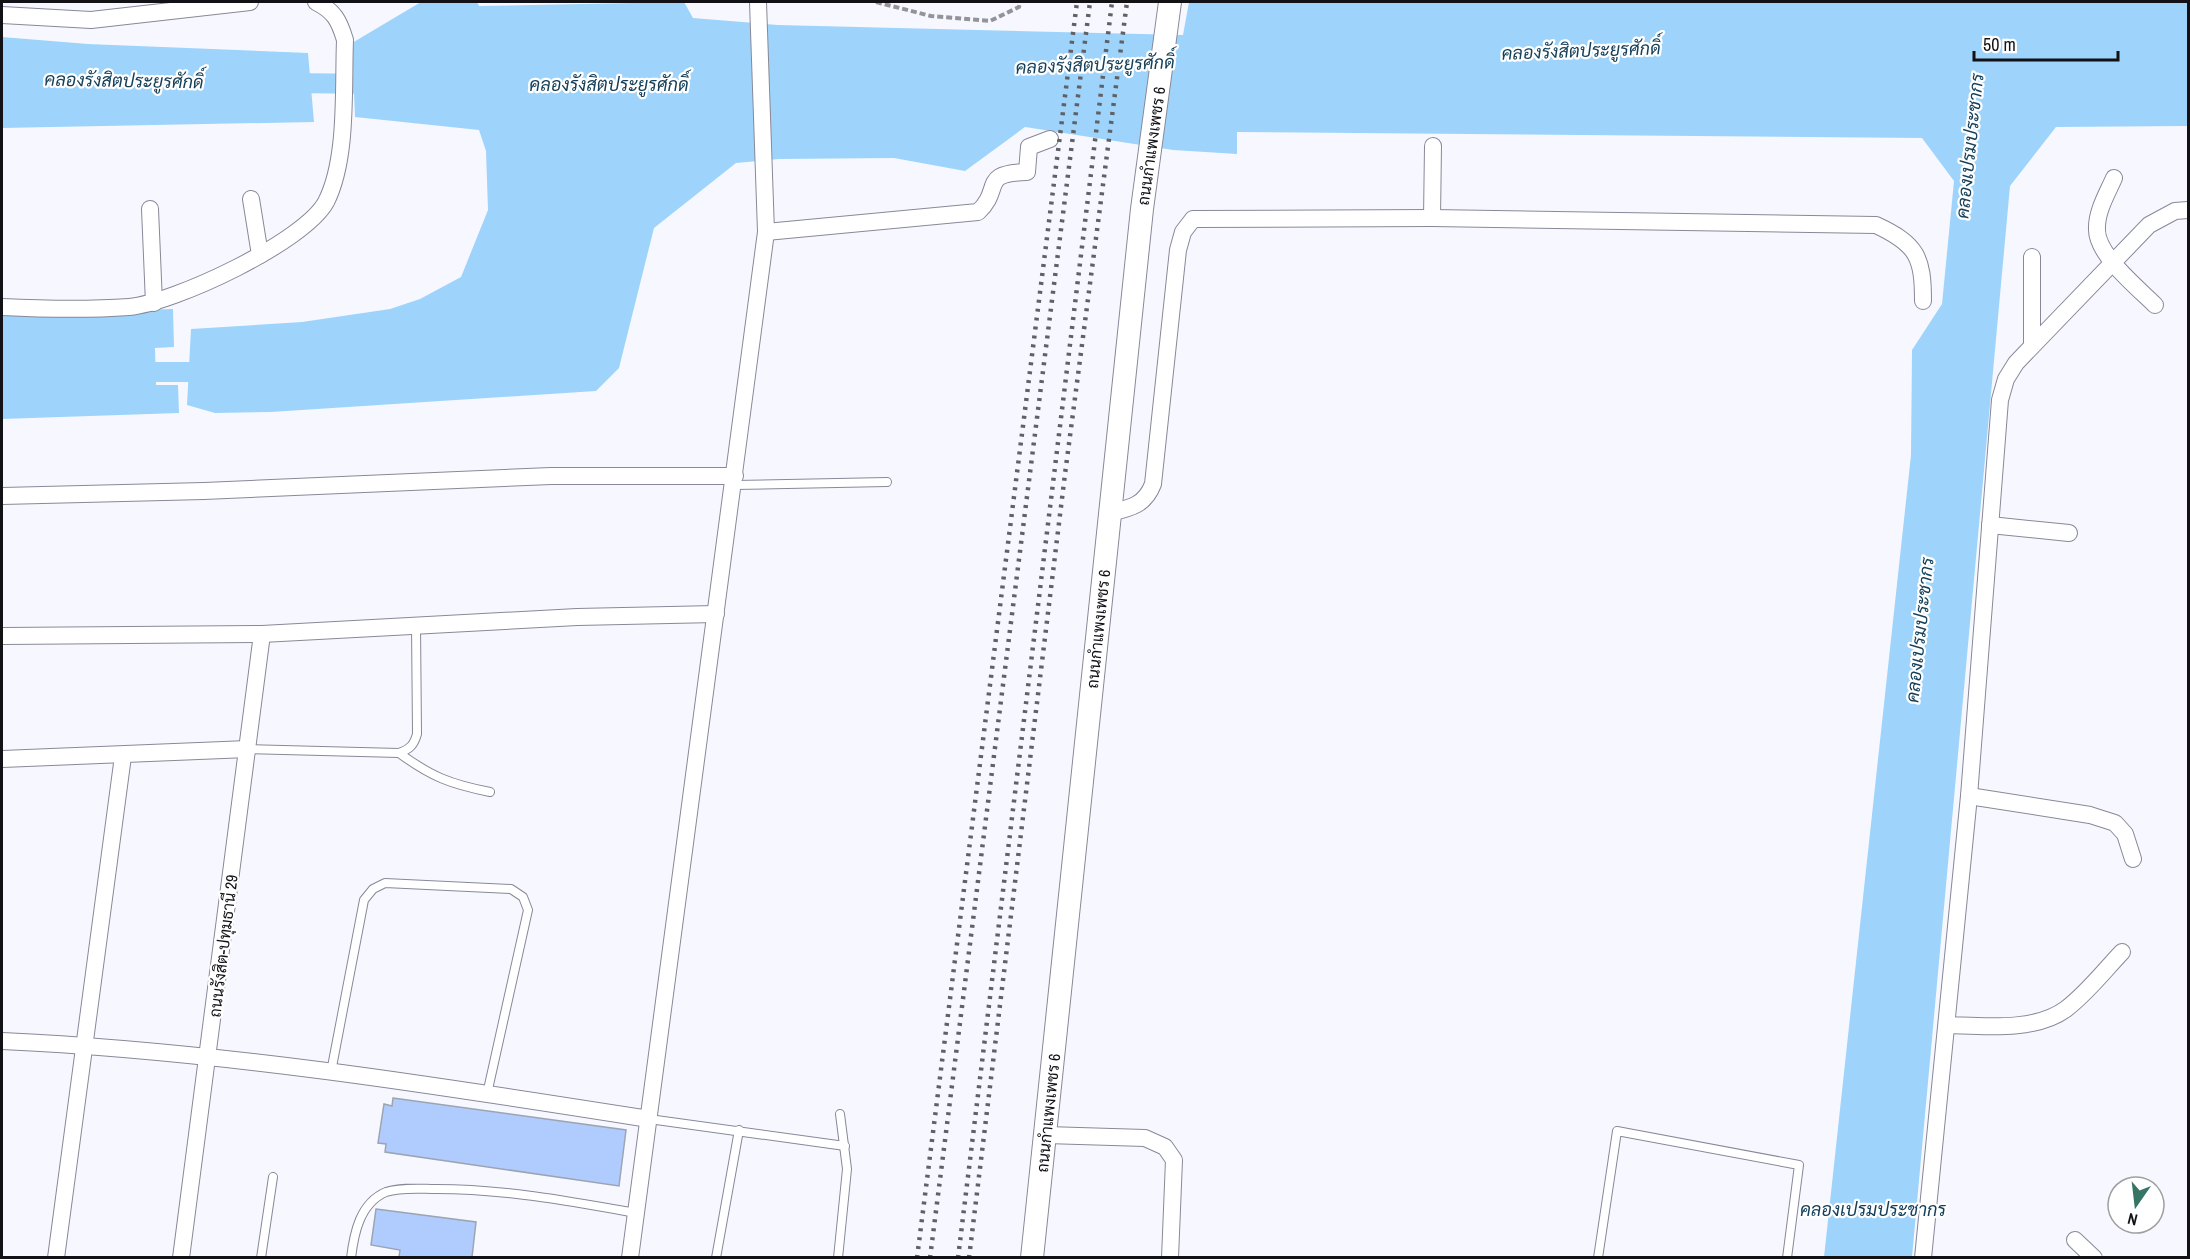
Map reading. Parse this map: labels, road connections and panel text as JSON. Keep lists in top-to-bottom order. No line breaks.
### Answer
{"streets":{"main road":["ถนนกำแพงเพชร 6"],"street":["ถนนรังสิต-ปทุมธานี 29"]},"water":["คลองรังสิตประยูรศักดิ์","คลองเปรมประชากร"],"scale_bar":"50 m","north":"bottom"}
